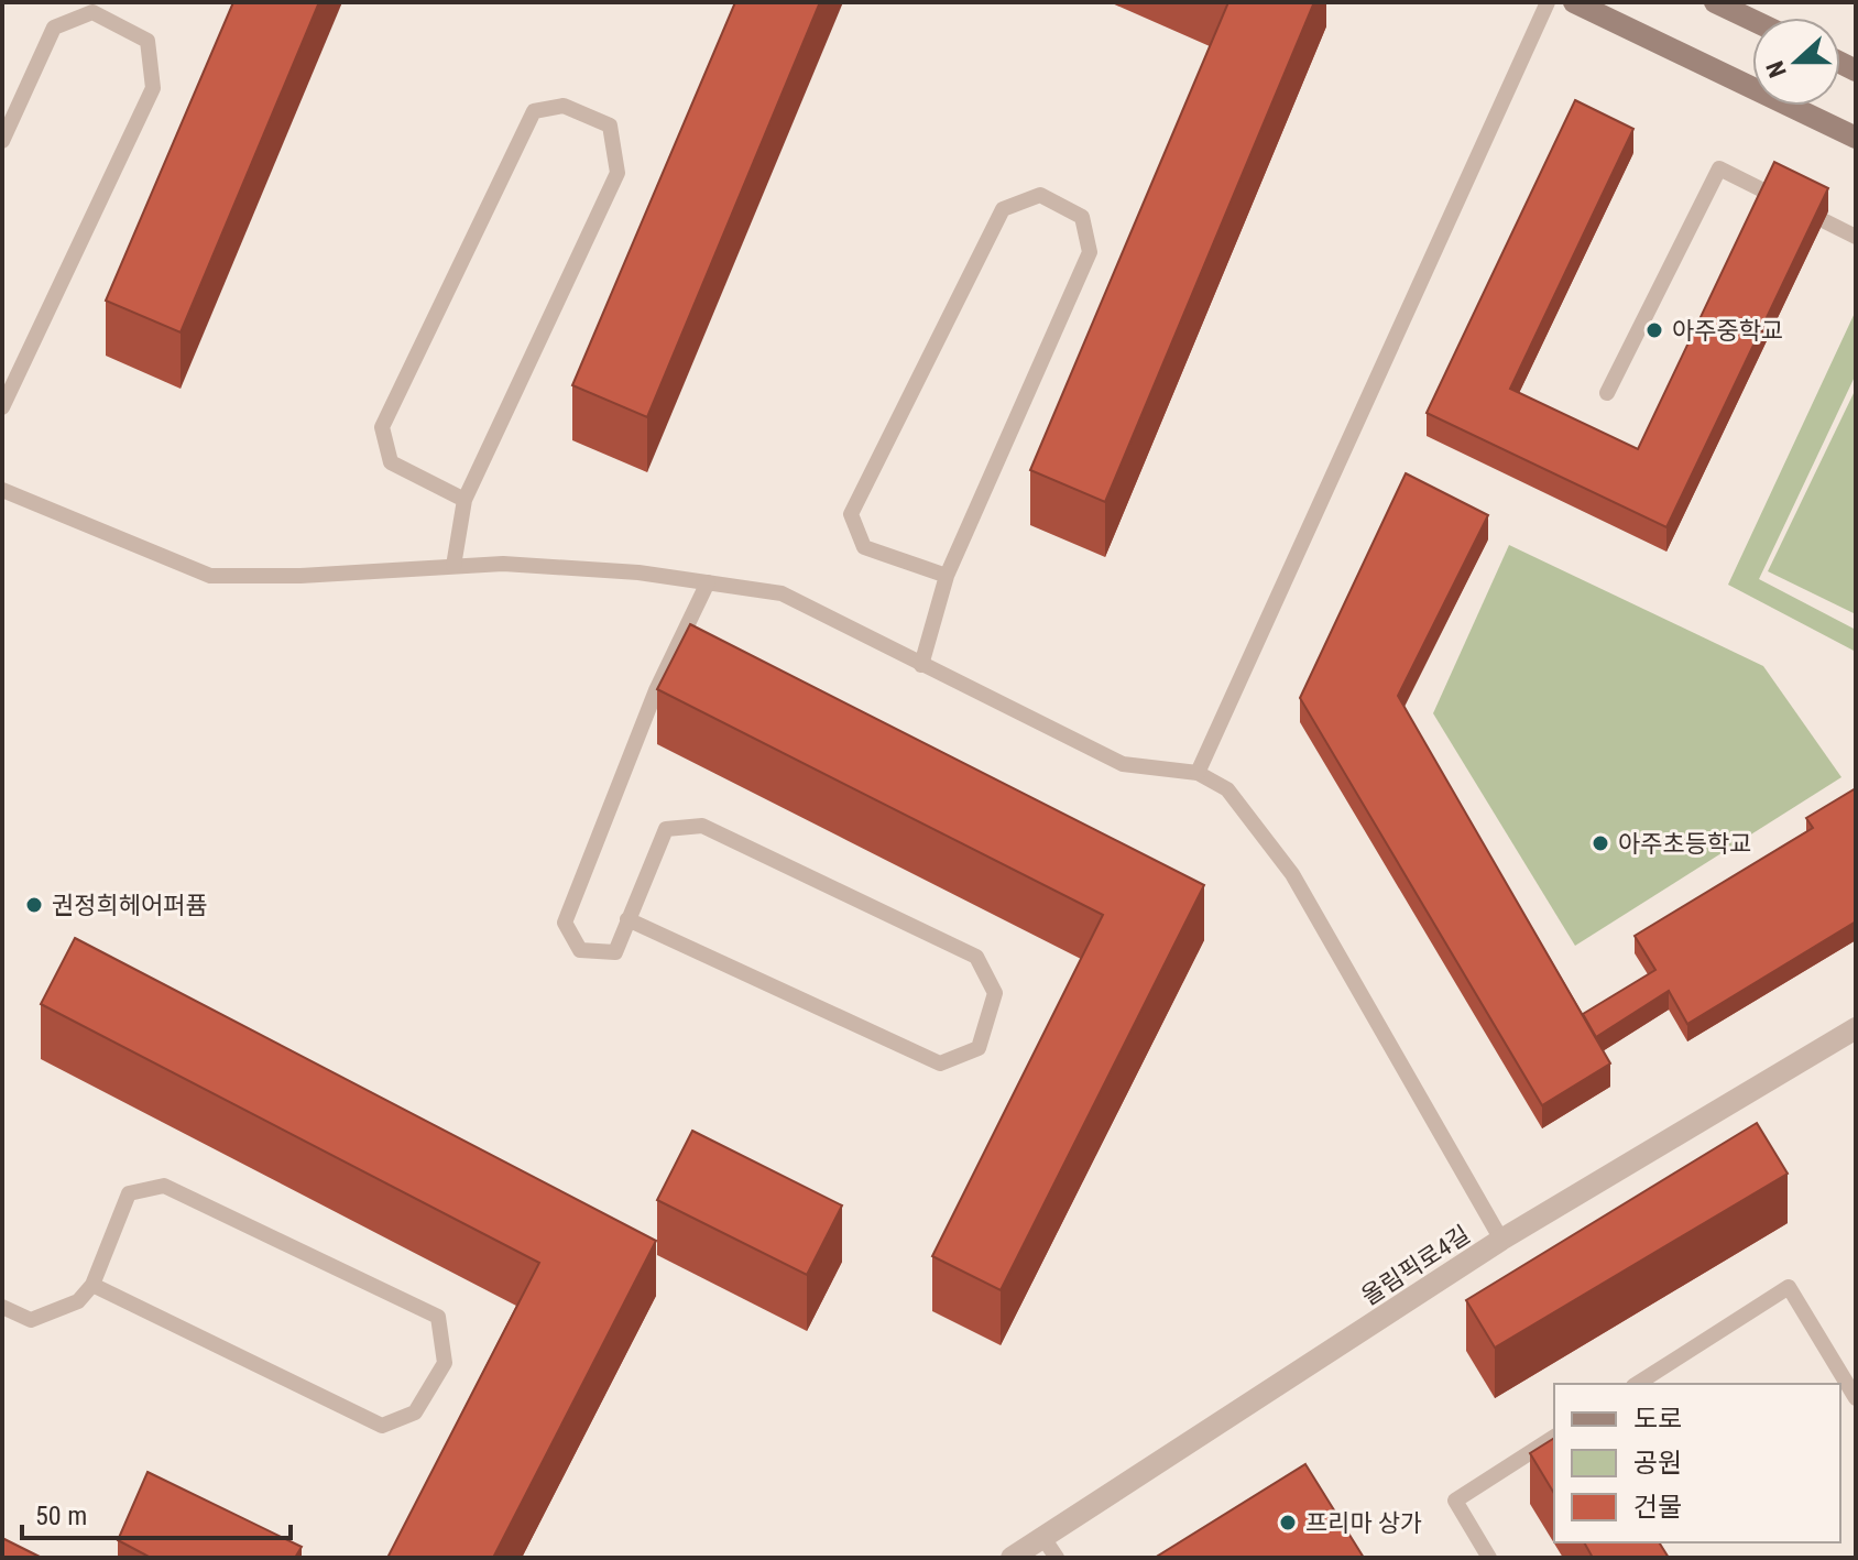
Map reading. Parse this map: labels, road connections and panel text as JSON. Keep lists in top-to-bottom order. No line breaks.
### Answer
{"streets":{"street":["올림픽로4길"]},"places":["아주중학교","아주초등학교","권정희헤어퍼퓸","프리마 상가"],"legend":["도로","공원","건물"],"scale_bar":"50 m","north":"left"}
